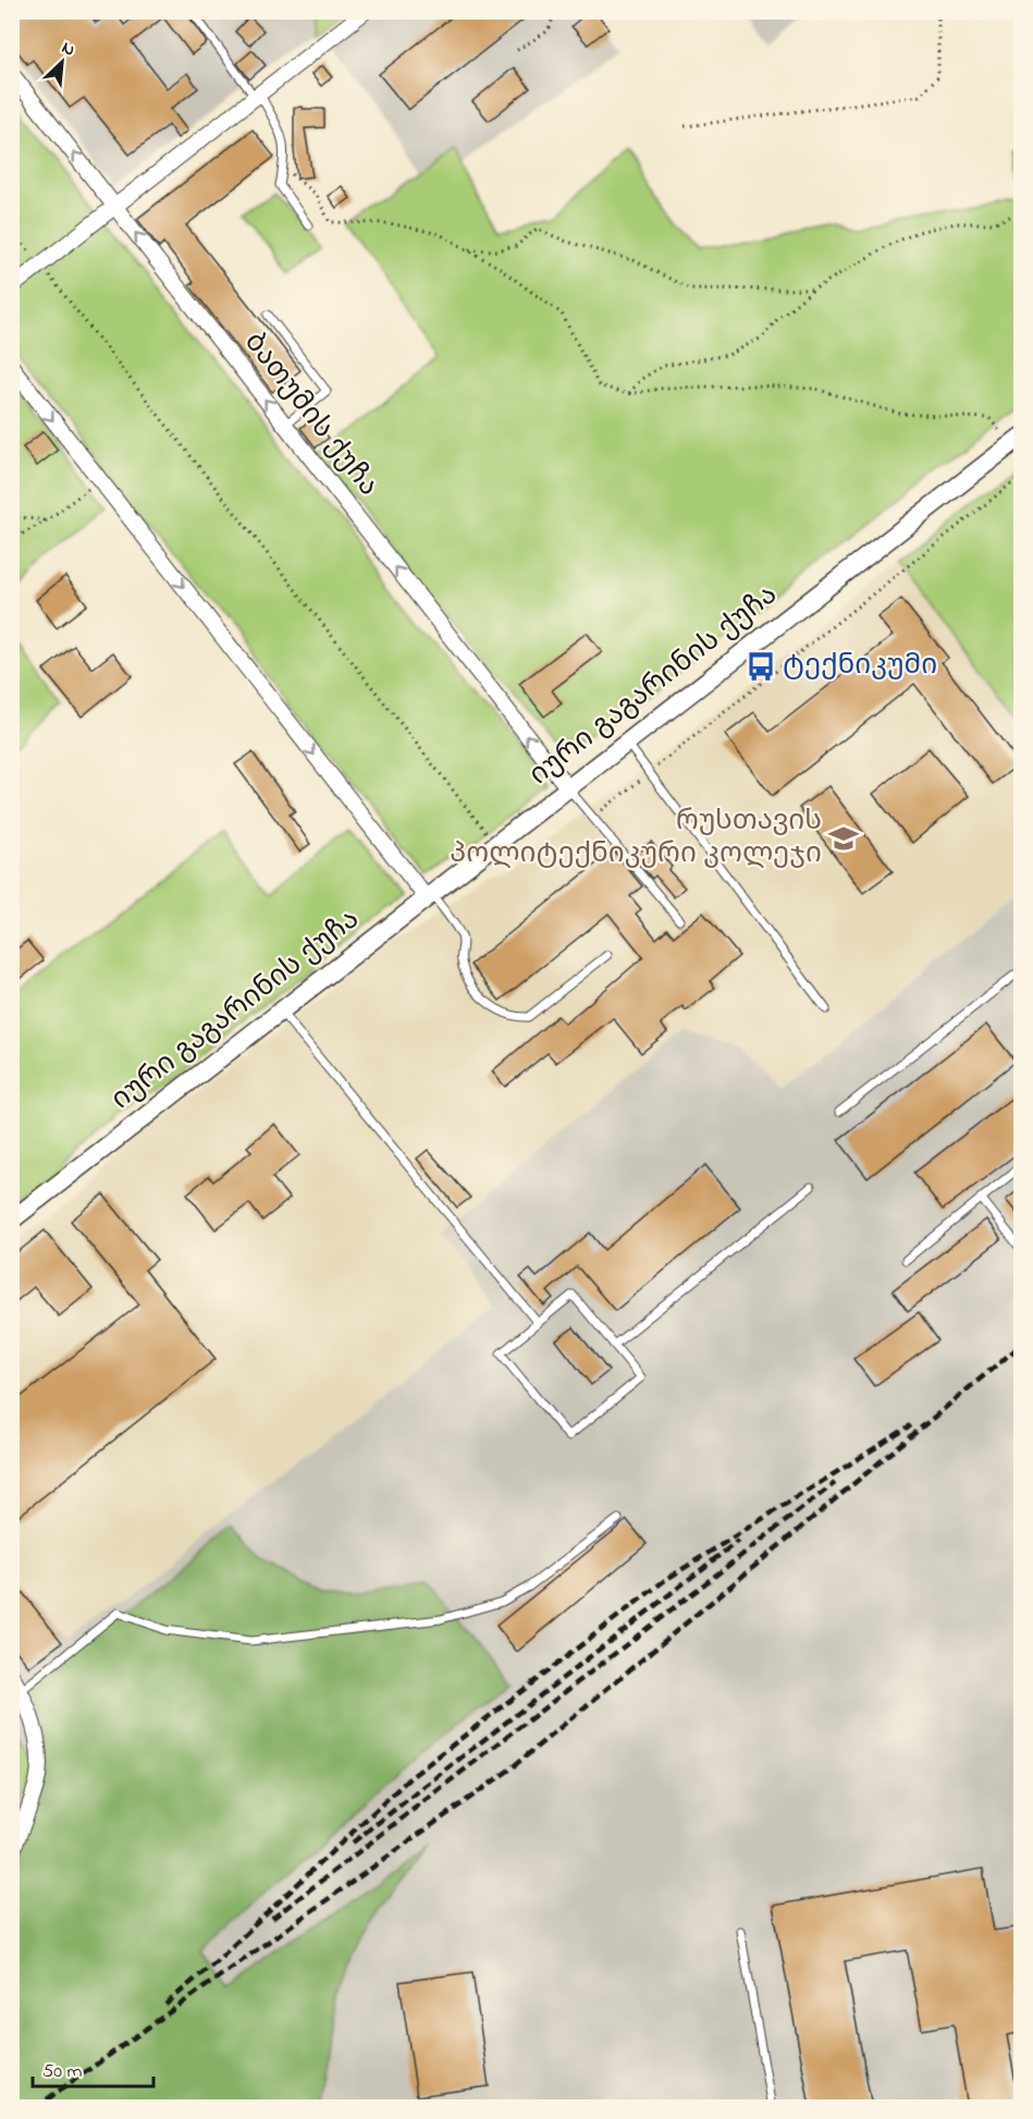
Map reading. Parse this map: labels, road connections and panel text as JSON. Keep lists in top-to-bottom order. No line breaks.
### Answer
{"streets":{"street":["ბათუმის ქუჩა","იური გაგარინის ქუჩა"]},"crossings":[["ბათუმის ქუჩა","იური გაგარინის ქუჩა"]],"one_way":["ბათუმის ქუჩა"],"places":{"bus stop":["ტექნიკუმი"],"school or university":["რუსთავის პოლიტექნიკური კოლეჯი"]},"scale_bar":"50 m","north":"top right"}
